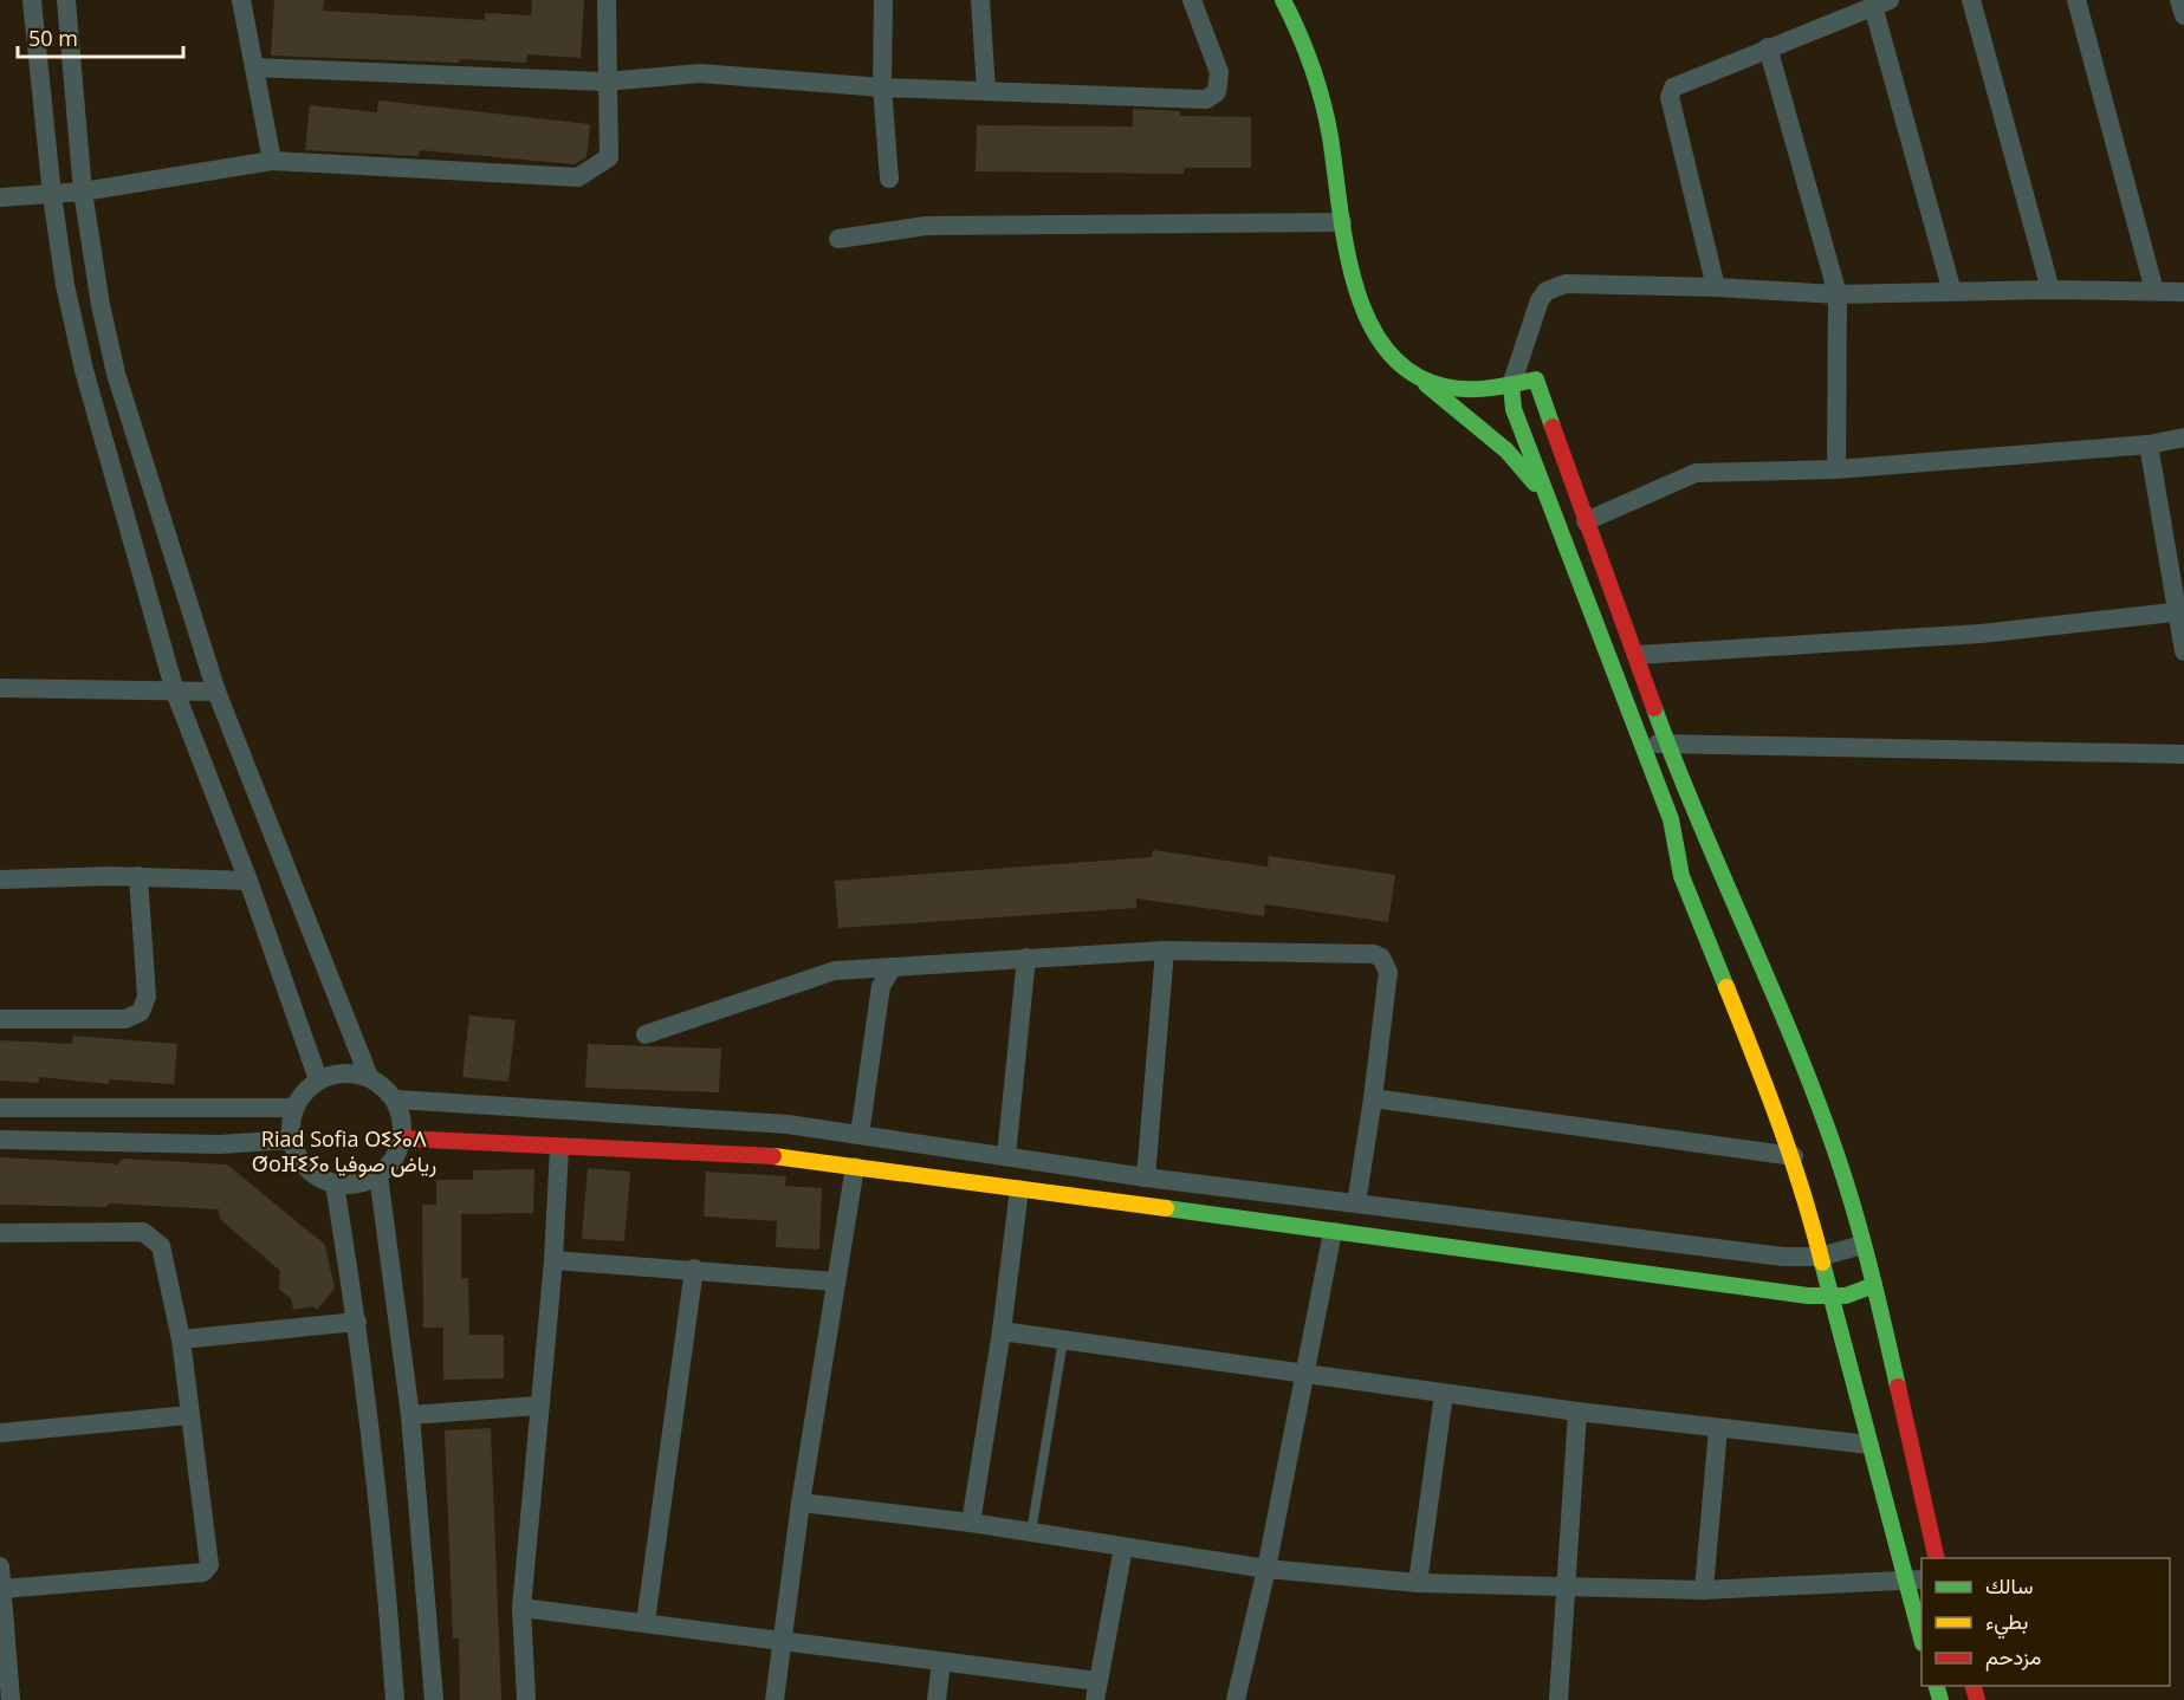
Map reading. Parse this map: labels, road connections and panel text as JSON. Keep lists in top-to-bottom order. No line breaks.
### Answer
{"districts":["Riad Sofia ⵔⵉⵢⴰⴷ ⵚoⴼⵉⵢⴰ رياض صوفيا"],"legend":["سالك","بطيء","مزدحم"],"scale_bar":"50 m"}
